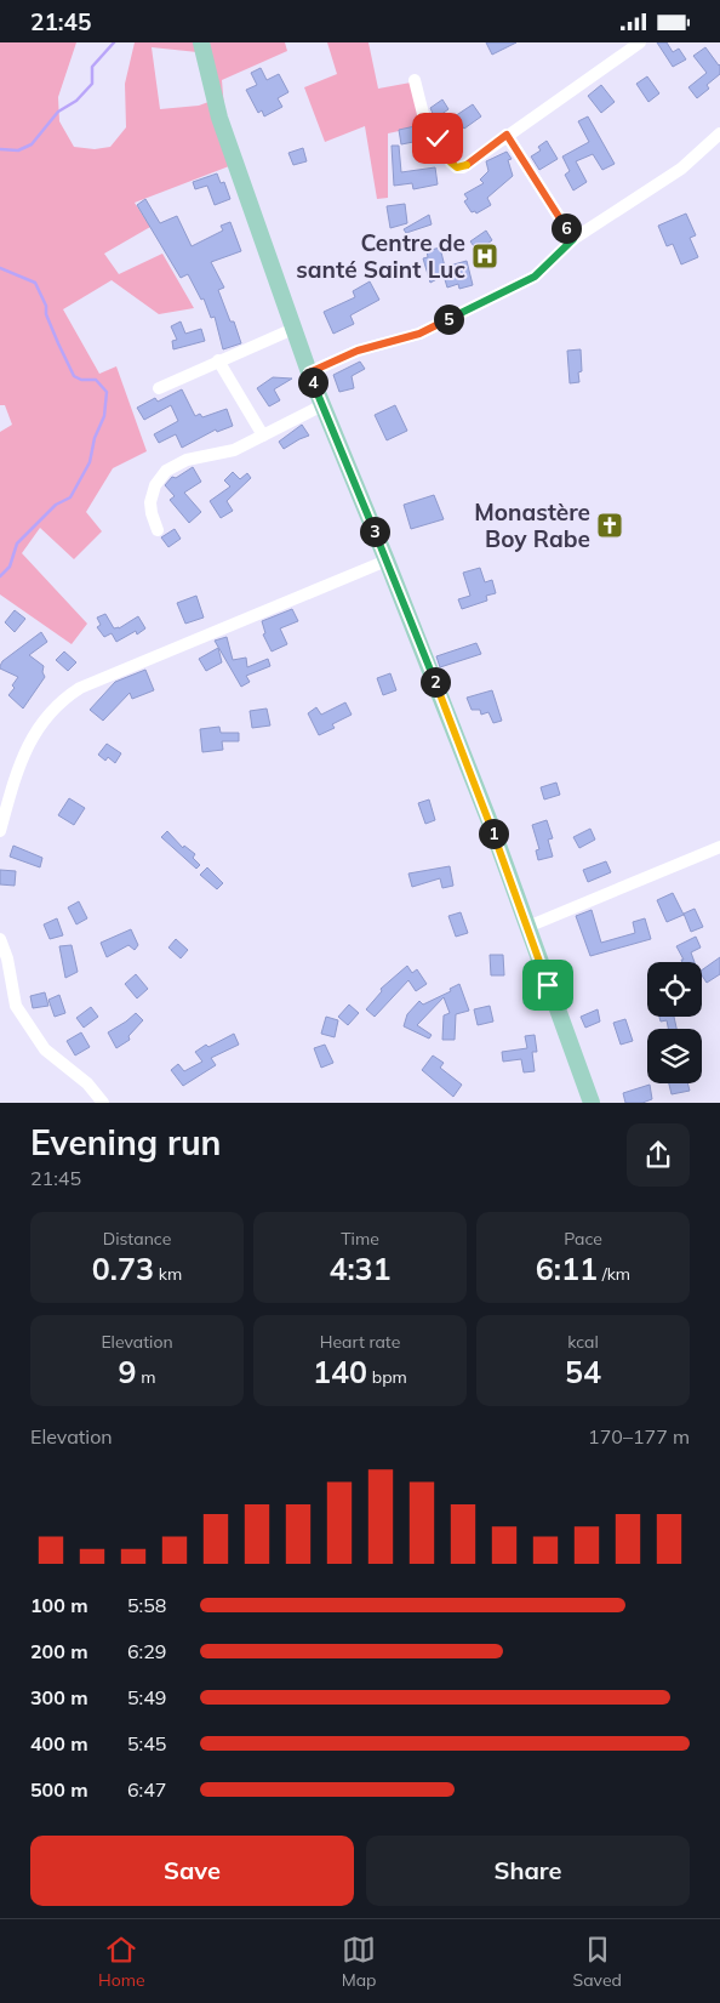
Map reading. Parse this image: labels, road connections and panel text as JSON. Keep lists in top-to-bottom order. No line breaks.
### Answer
{"places":{"hospital":["Centre de santé Saint Luc"],"church":["Monastère Boy Rabe"]},"page":{"status":"21:45","pins":["6","5","4","3","2","1"],"heading":["Evening run","21:45"],"stats":[["Distance","0.73 km"],["Time","4:31"],["Pace","6:11 /km"],["Elevation","9 m"],["Heart rate","140 bpm"],["kcal","54"]],"chart":["Elevation","170–177 m"],"list":[{"name":"100 m","note":"5:58"},{"name":"200 m","note":"6:29"},{"name":"300 m","note":"5:49"},{"name":"400 m","note":"5:45"},{"name":"500 m","note":"6:47"}],"buttons":["Save","Share"],"tabs":["Home","Map","Saved"]}}
